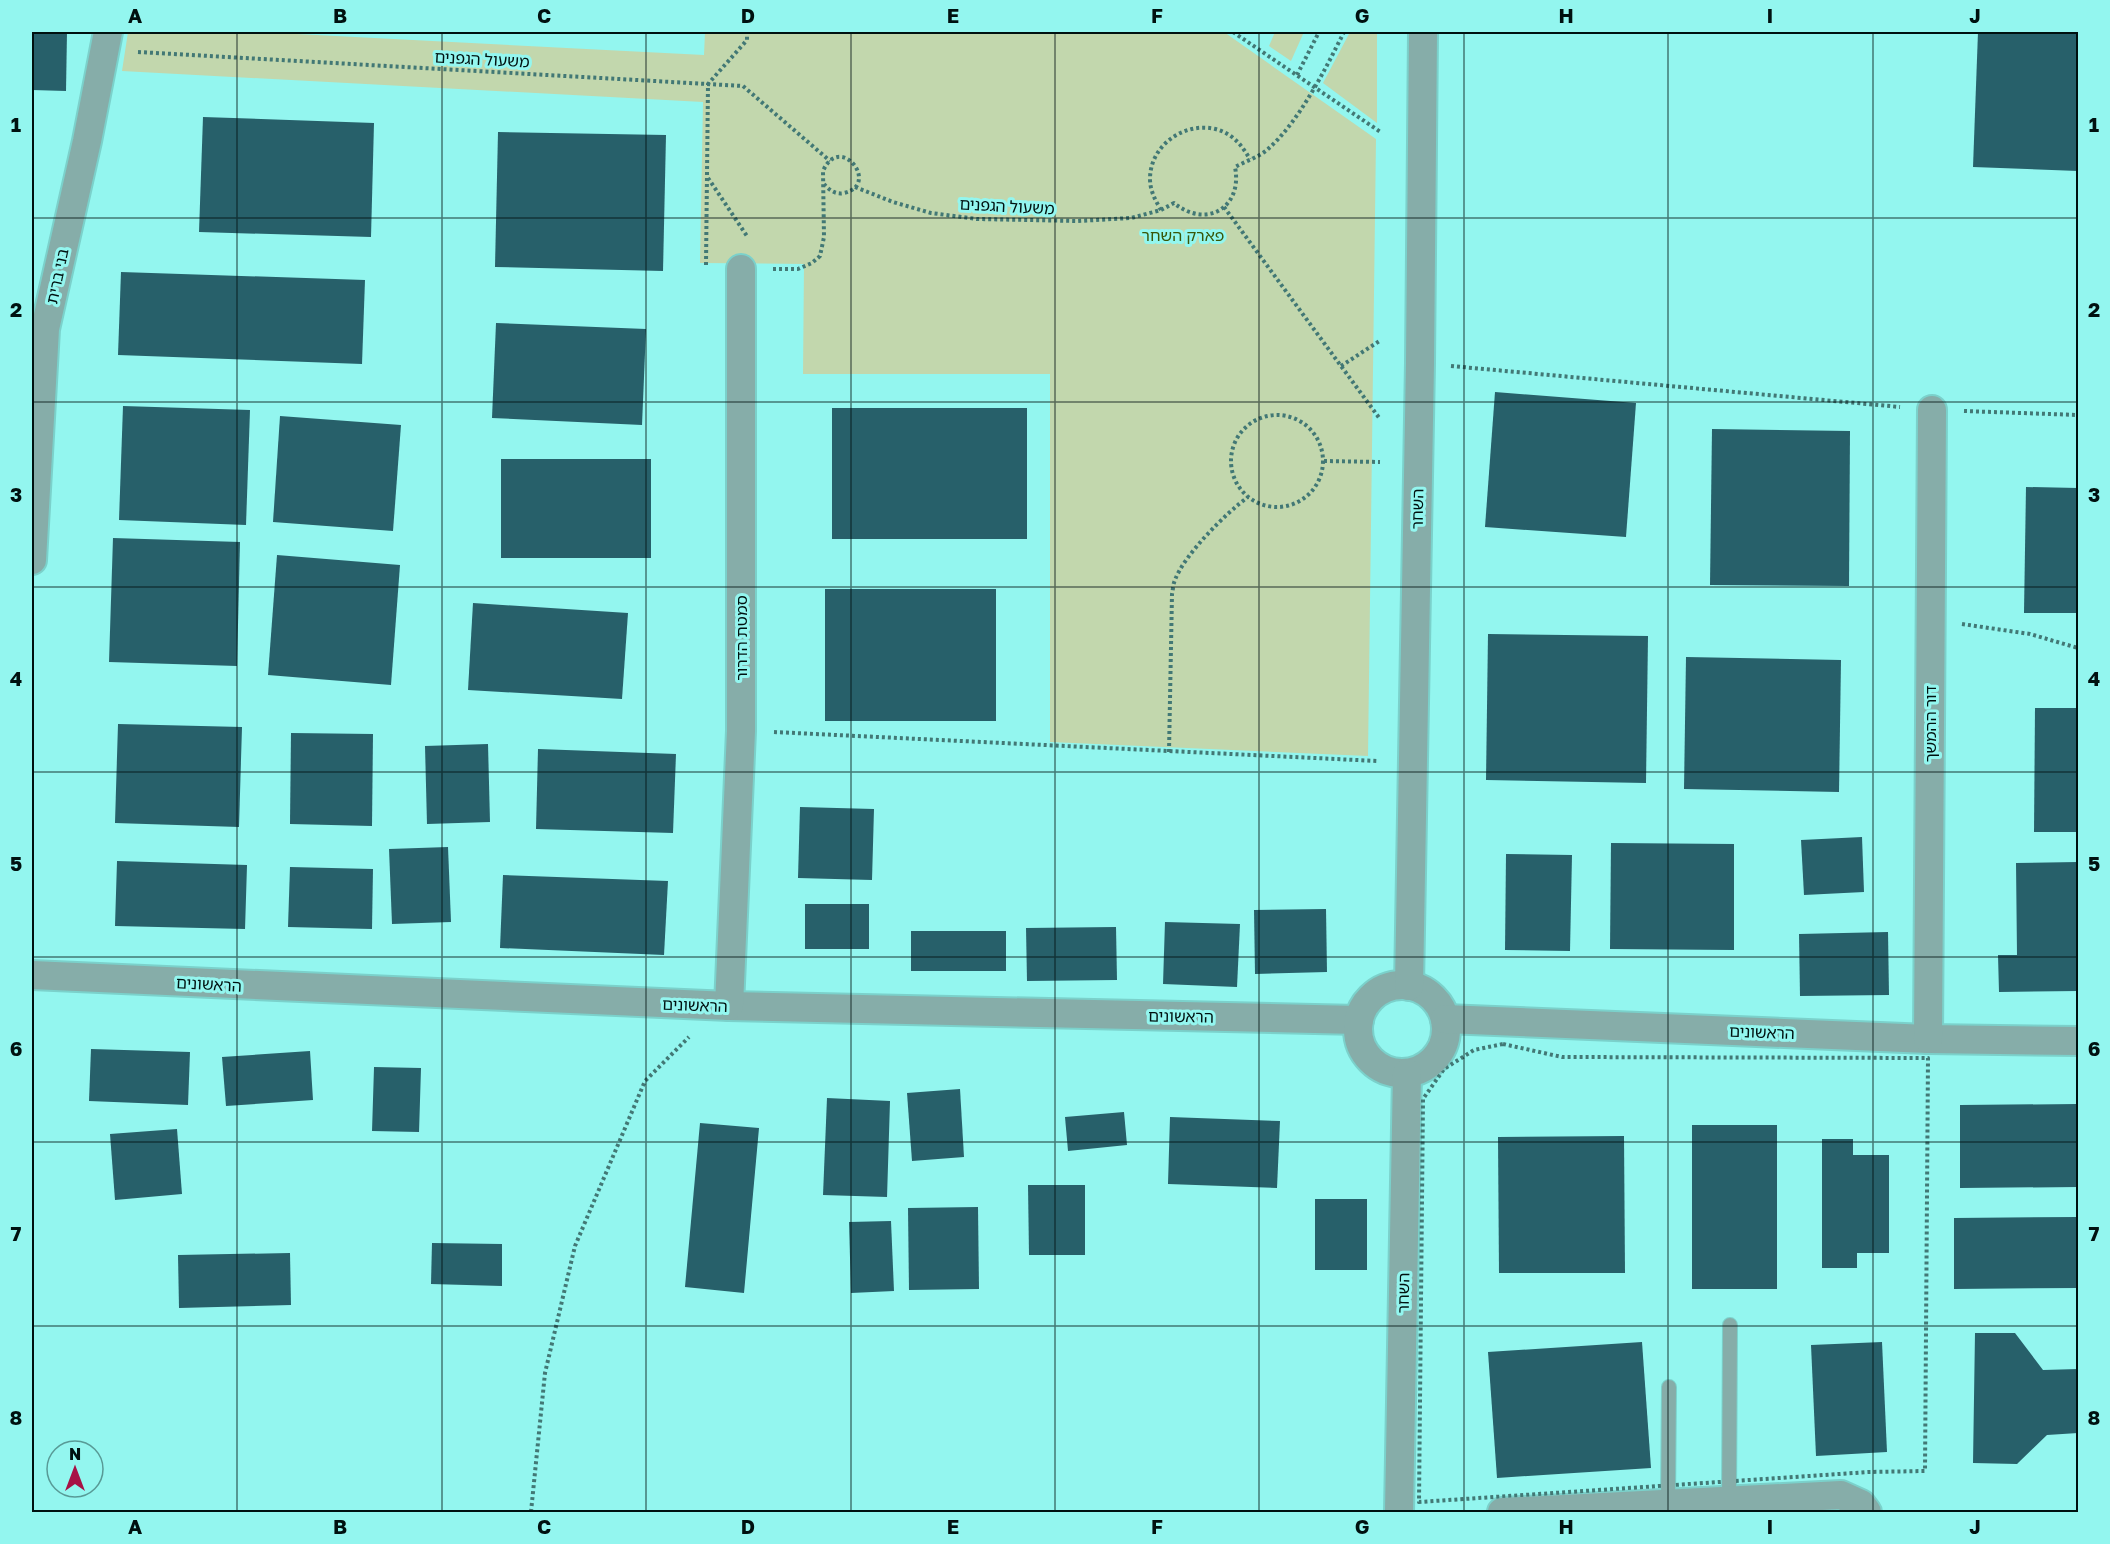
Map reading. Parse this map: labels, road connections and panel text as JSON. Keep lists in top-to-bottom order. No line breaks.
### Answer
{"streets":{"street":["בני ברית","השחר","סמטת הדרור","דור ההמשך","הראשונים"],"path":["משעול הגפנים"]},"crossings":[["משעול הגפנים","בני ברית"],["השחר","הראשונים"],["סמטת הדרור","הראשונים"],["דור ההמשך","הראשונים"]],"parks":["פארק השחר"],"north":"top","grid":{"columns":["A","B","C","D","E","F","G","H","I","J"],"rows":["1","2","3","4","5","6","7","8"]}}
